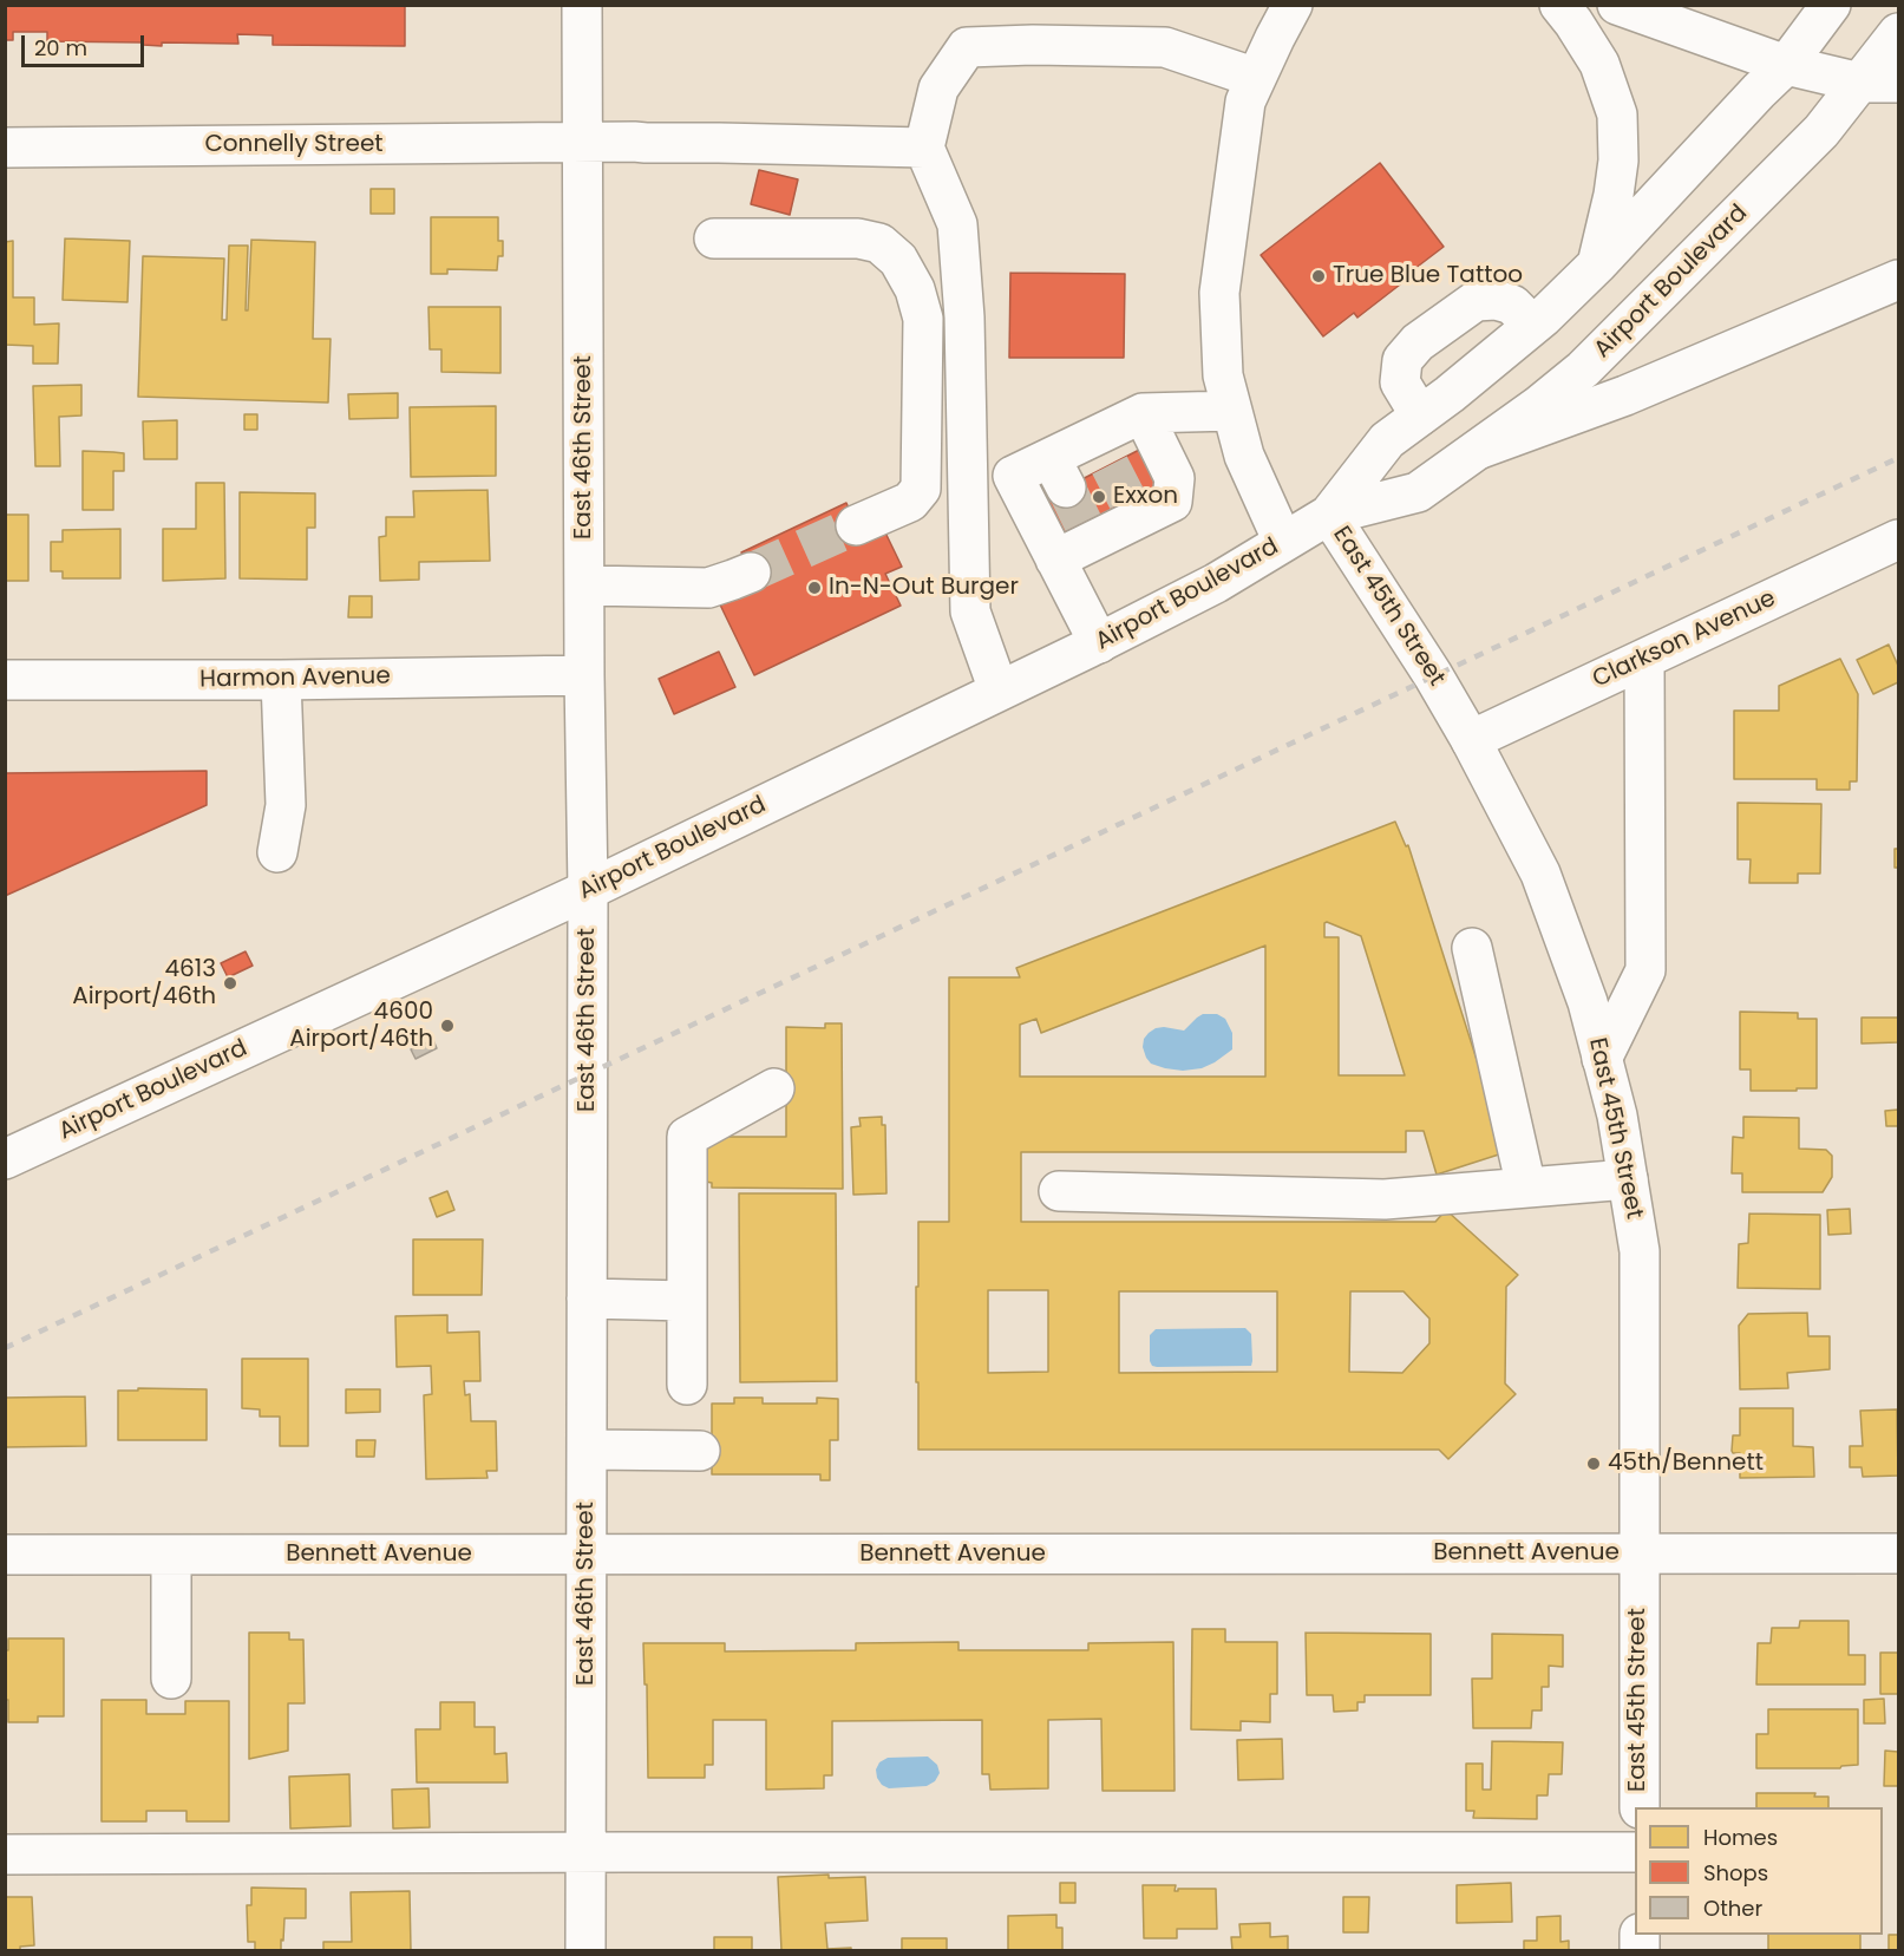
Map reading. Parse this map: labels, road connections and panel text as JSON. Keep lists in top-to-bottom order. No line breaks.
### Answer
{"streets":{"main road":["Connelly Street","Airport Boulevard","East 46th Street","East 45th Street","Clarkson Avenue","Harmon Avenue","Bennett Avenue"]},"crossings":[["Connelly Street","East 46th Street"],["Airport Boulevard","East 46th Street"],["Airport Boulevard","East 45th Street"],["East 46th Street","Harmon Avenue"],["East 46th Street","Bennett Avenue"],["East 45th Street","Clarkson Avenue"],["East 45th Street","Bennett Avenue"]],"places":["True Blue Tattoo","Exxon","In-N-Out Burger","4613 Airport/46th","4600 Airport/46th","45th/Bennett"],"legend":["Homes","Shops","Other"],"scale_bar":"20 m"}
